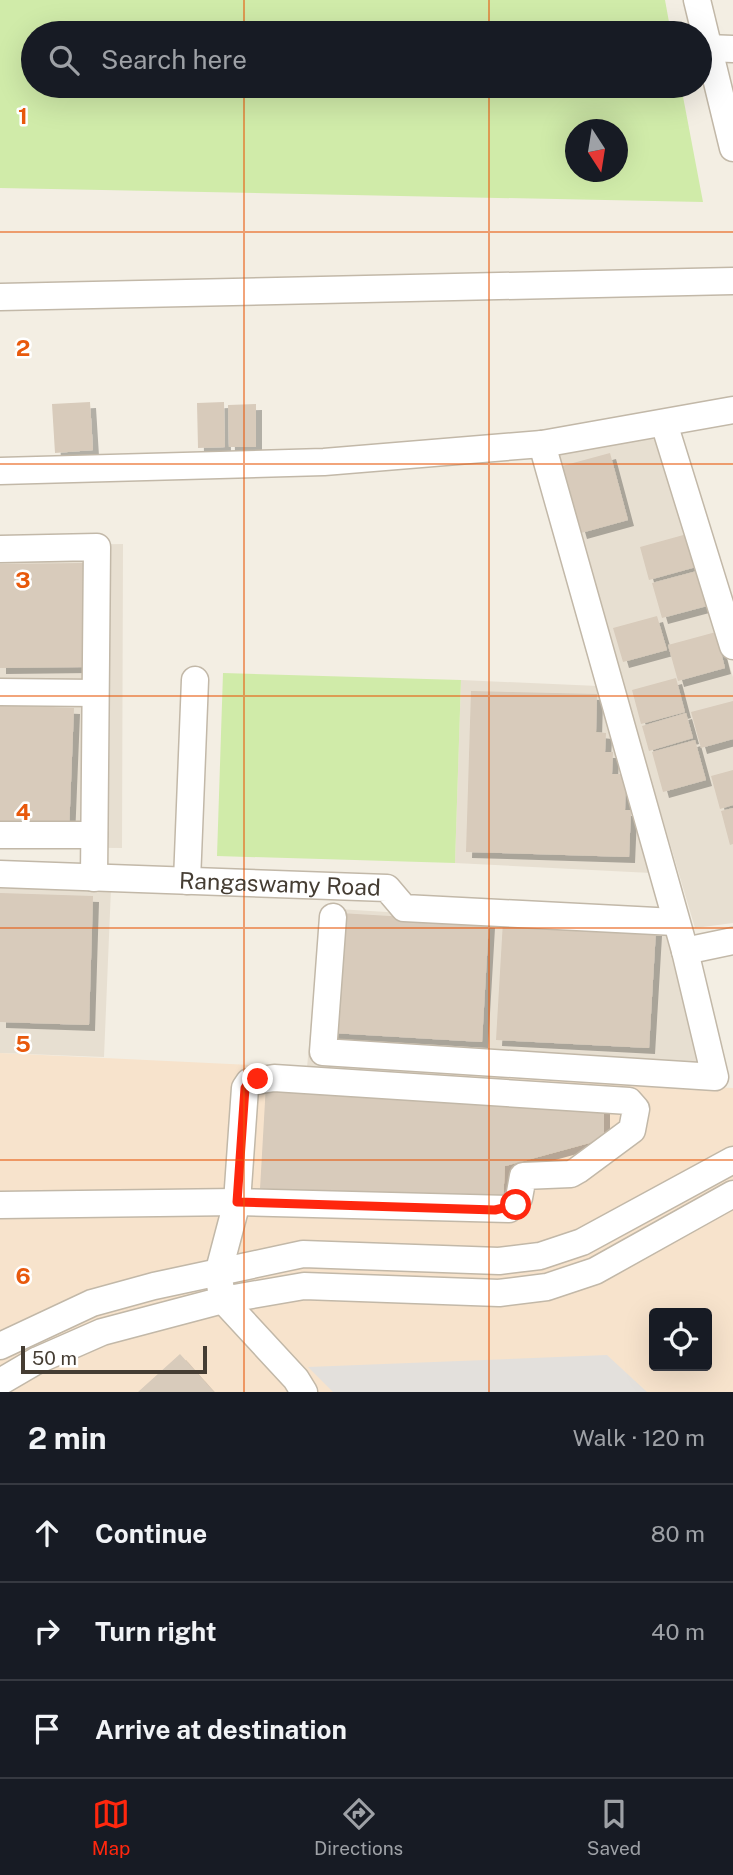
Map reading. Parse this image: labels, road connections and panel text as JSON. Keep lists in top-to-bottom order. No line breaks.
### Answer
{"streets":{"street":["Rangaswamy Road"]},"scale_bar":"50 m","north":"bottom","page":{"search":"Search here","scale":"50 m","heading":["2 min","Walk · 120 m"],"list":[["Continue","80 m"],["Turn right","40 m"],"Arrive at destination"],"nav":["Map","Directions","Saved"]},"grid":{"rows":["1","2","3","4","5","6"]}}
